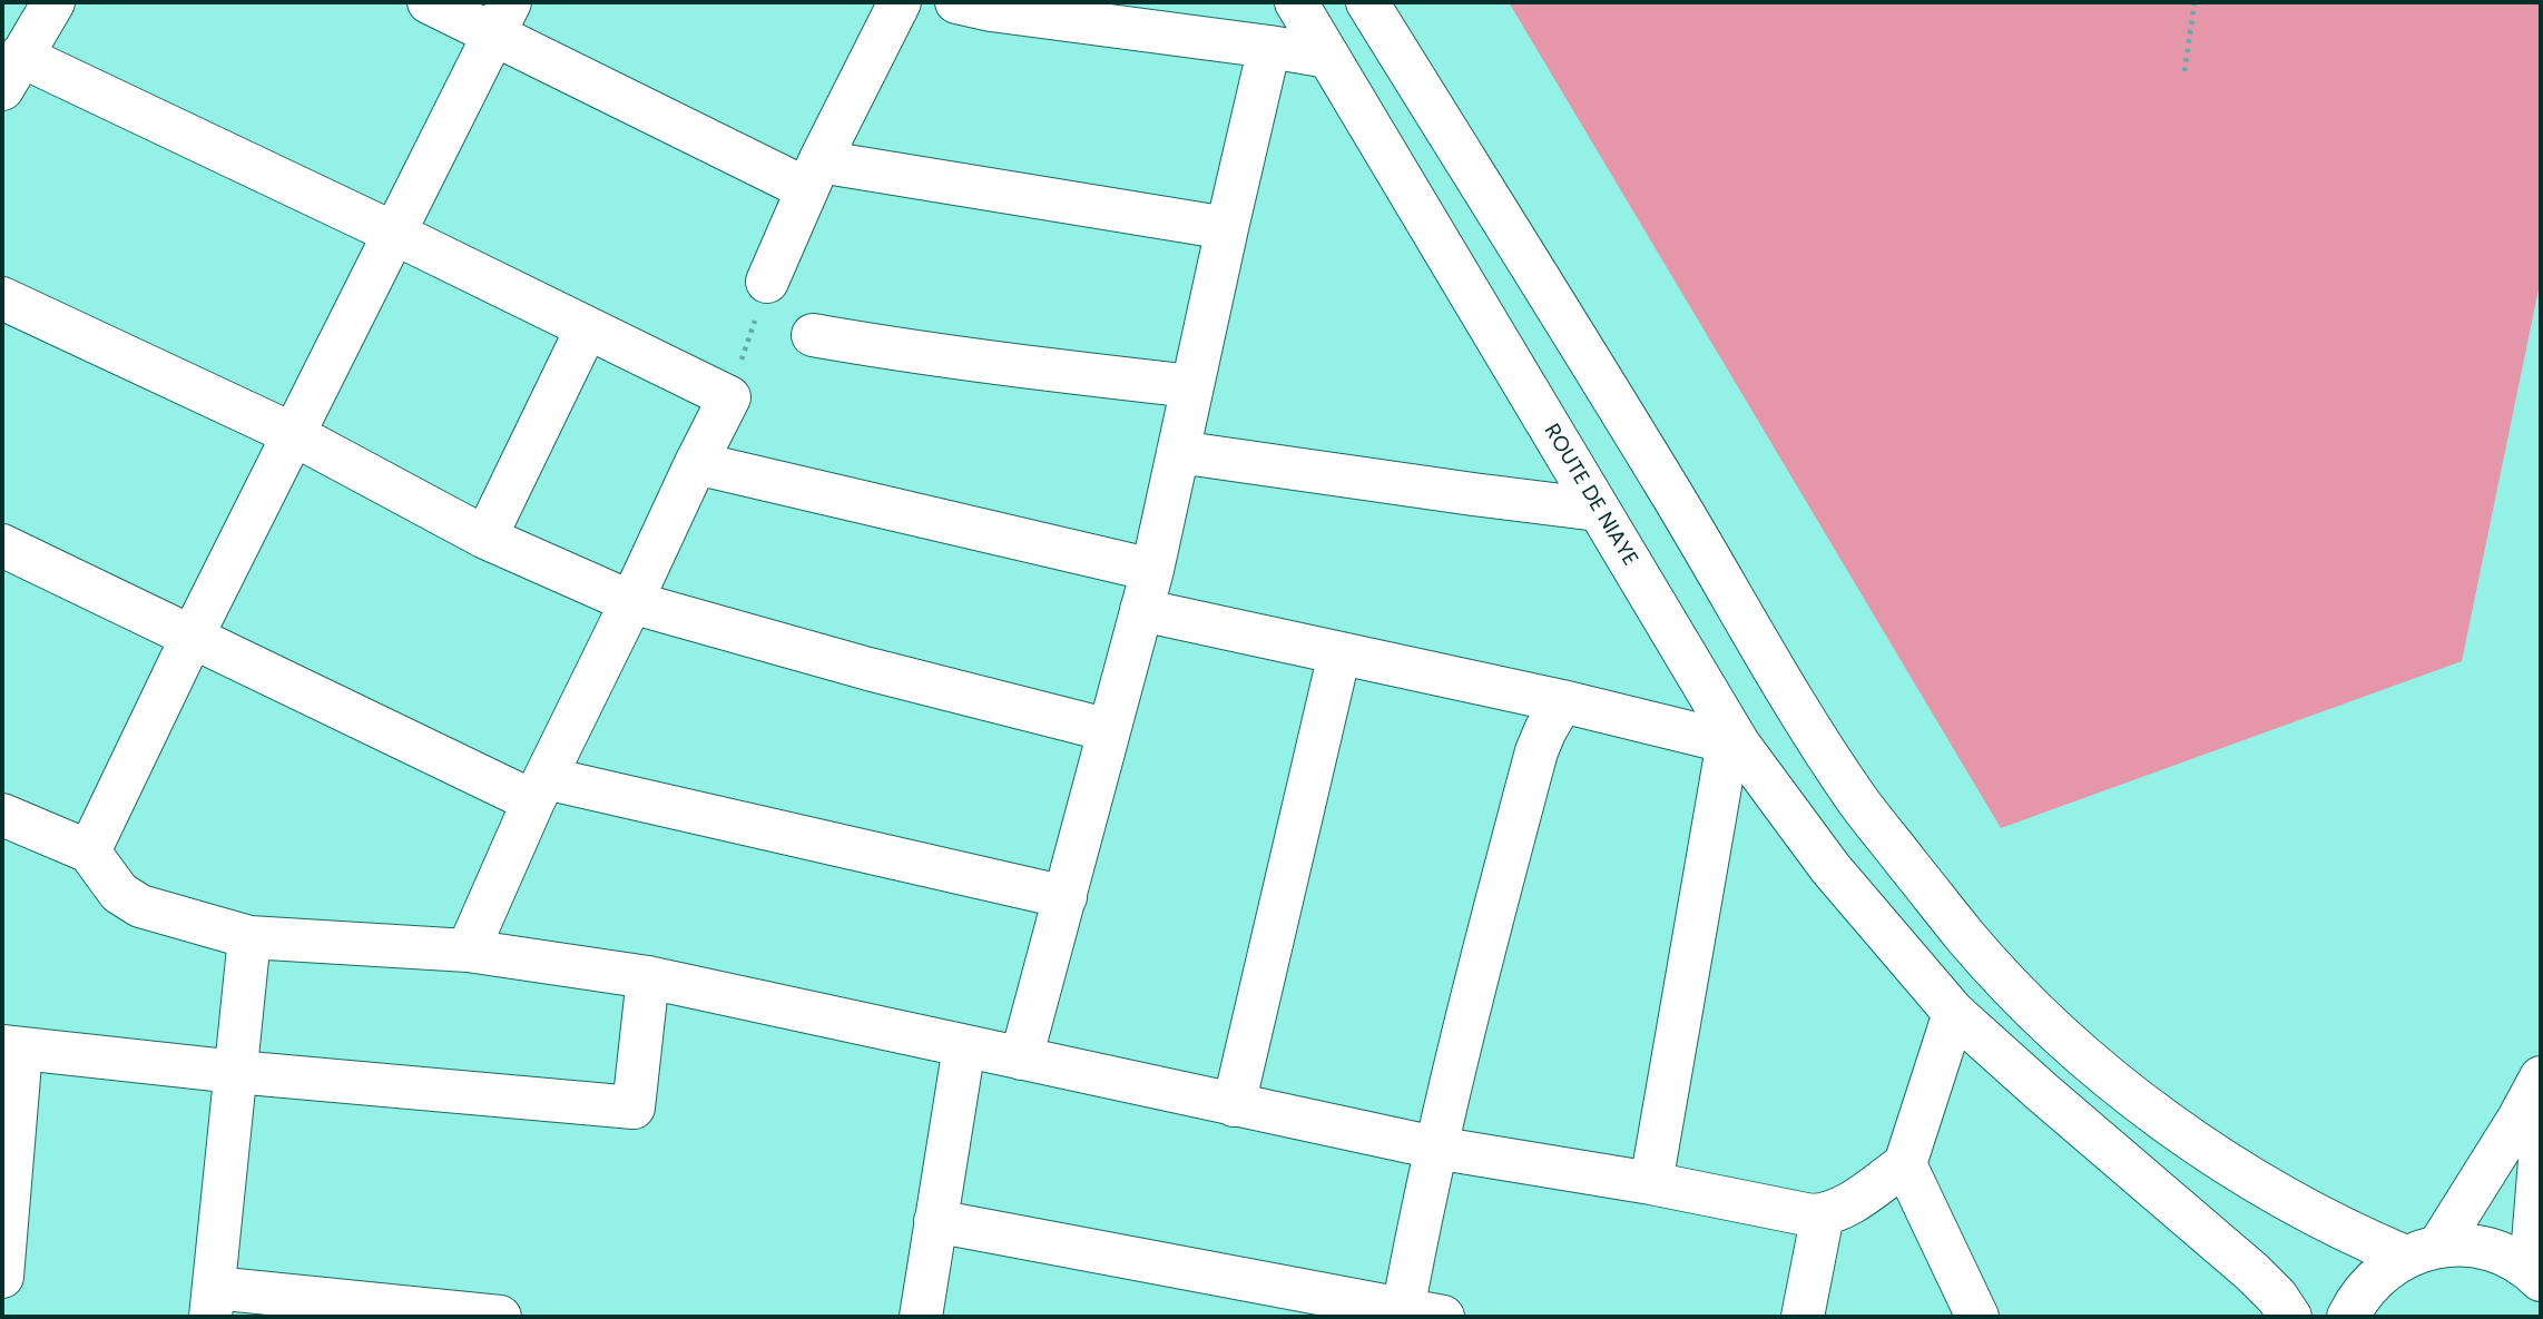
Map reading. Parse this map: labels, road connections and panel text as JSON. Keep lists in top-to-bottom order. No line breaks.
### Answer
{"streets":{"street":["ROUTE DE NIAYE"]}}
